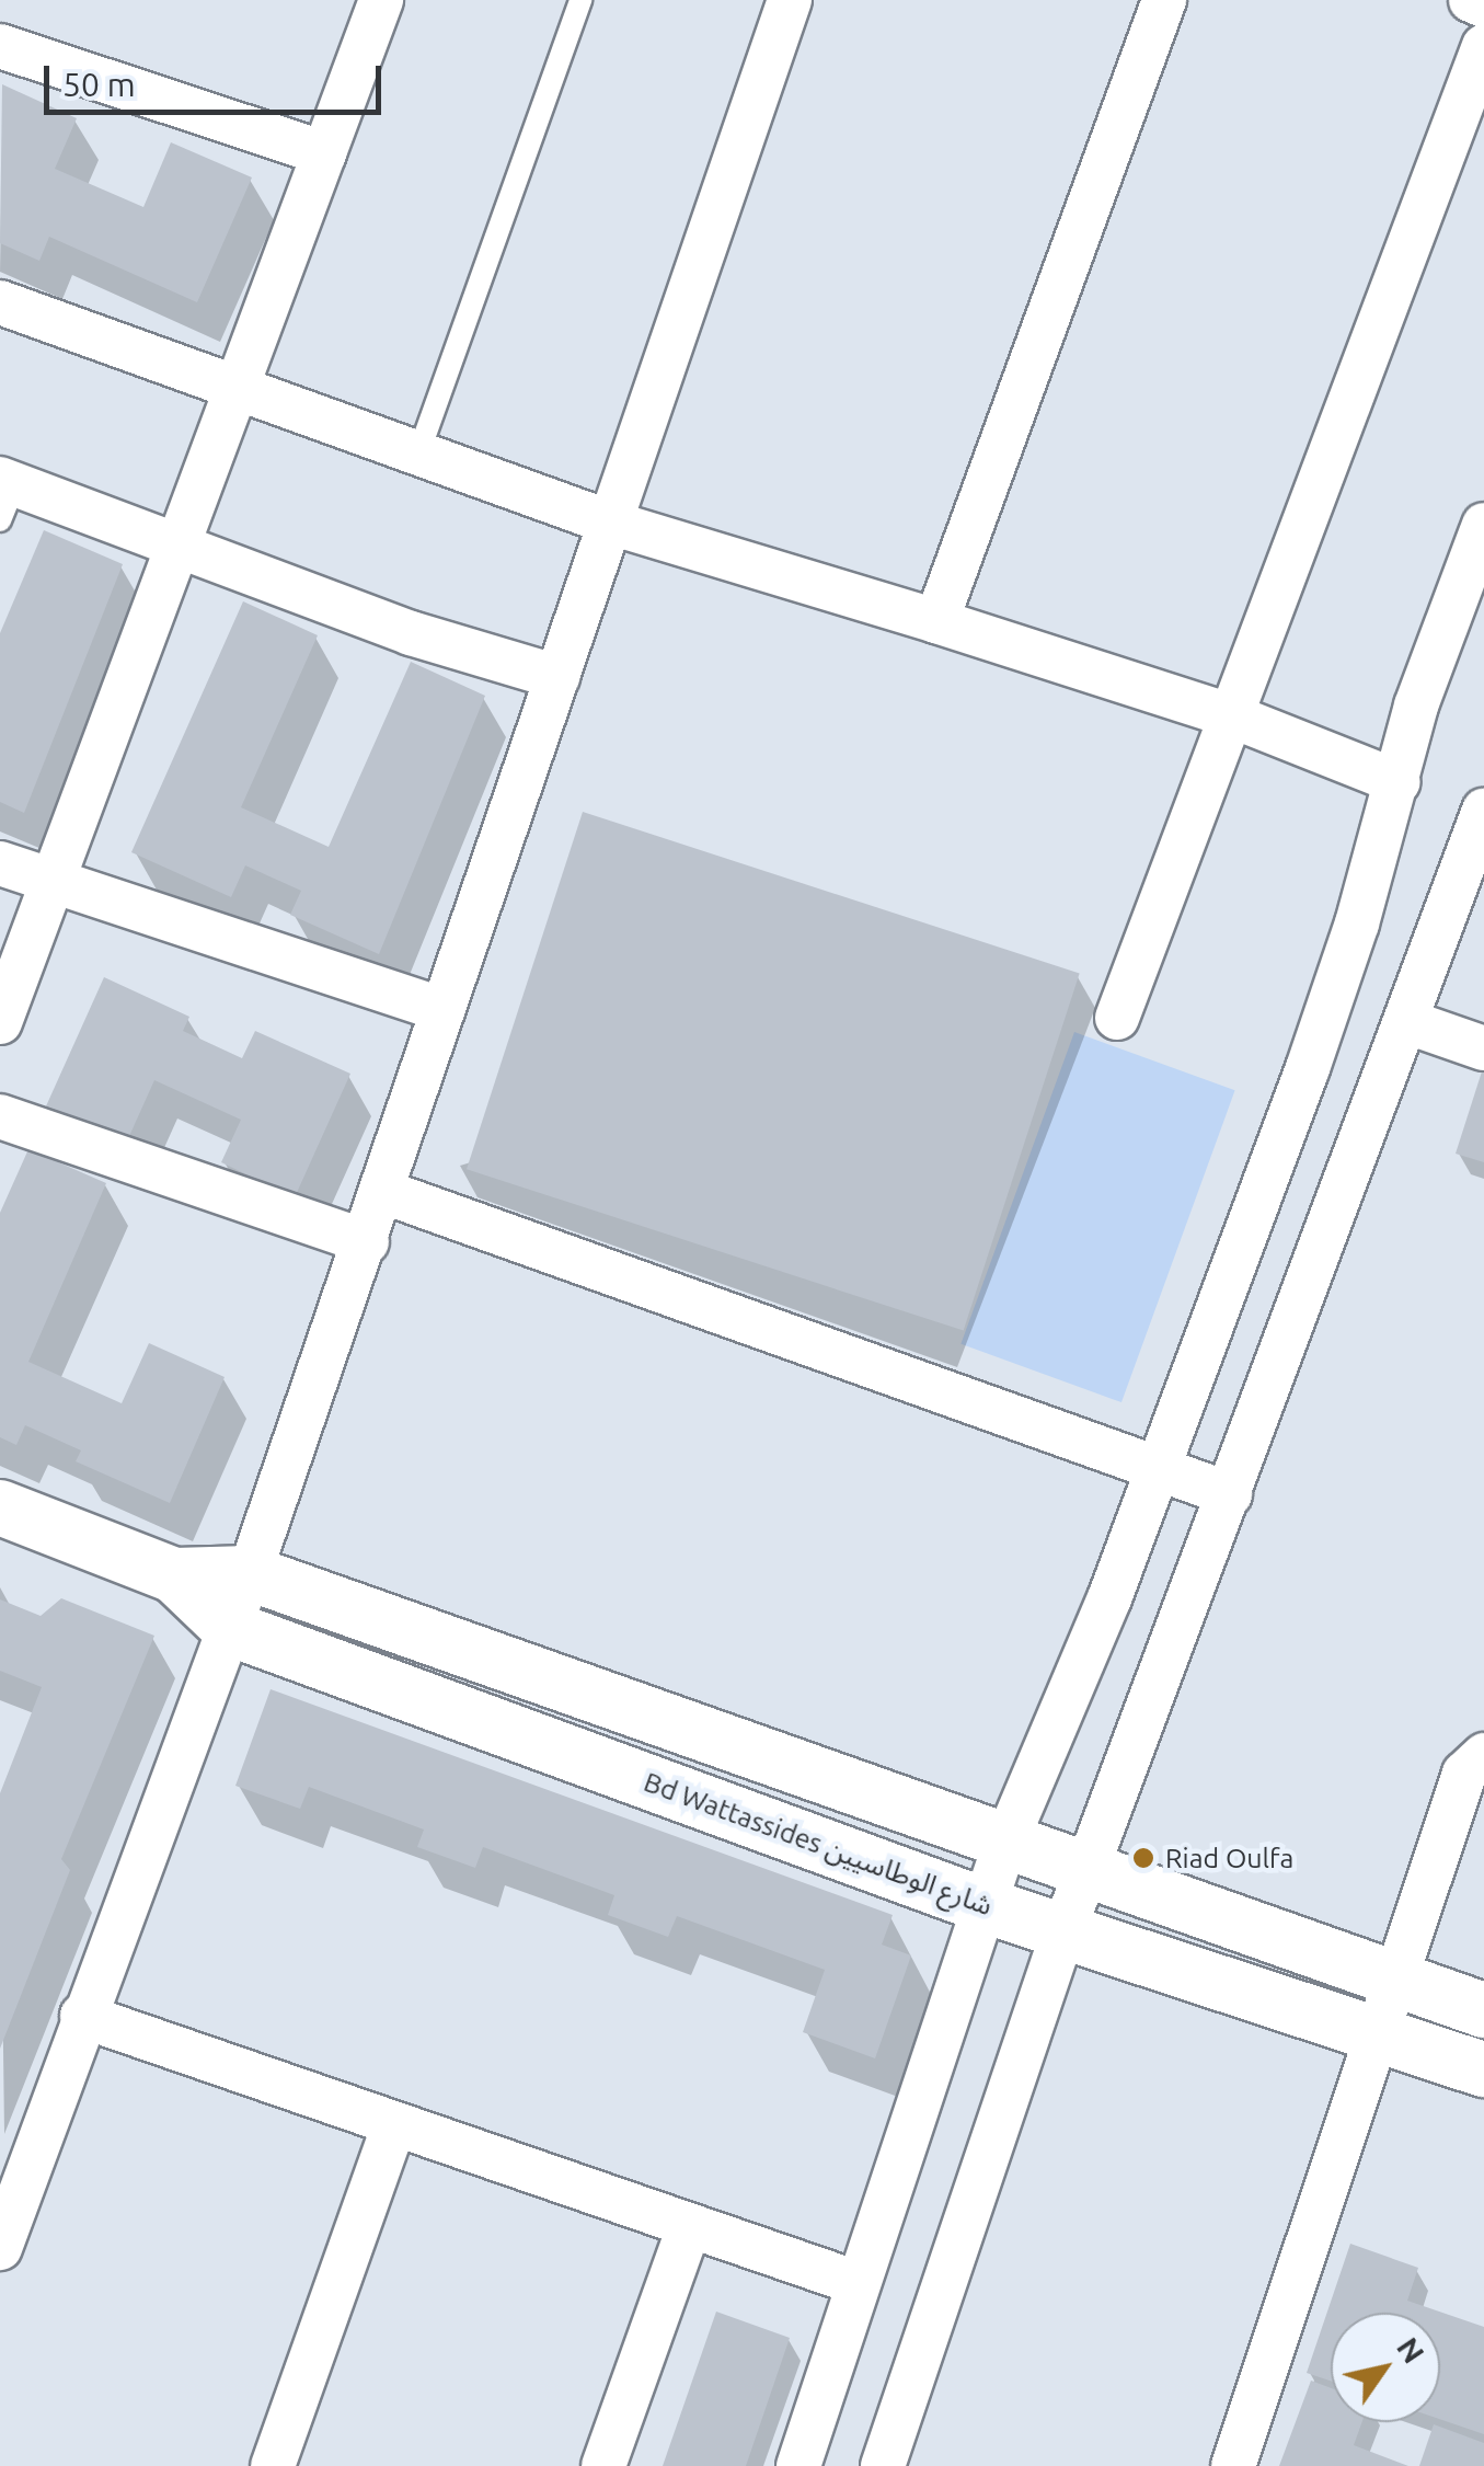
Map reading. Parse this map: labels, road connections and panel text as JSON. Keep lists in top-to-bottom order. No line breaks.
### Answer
{"streets":{"street":["Bd Wattassides شارع الوطاسيين"]},"places":["Riad Oulfa"],"scale_bar":"50 m","north":"top right"}
